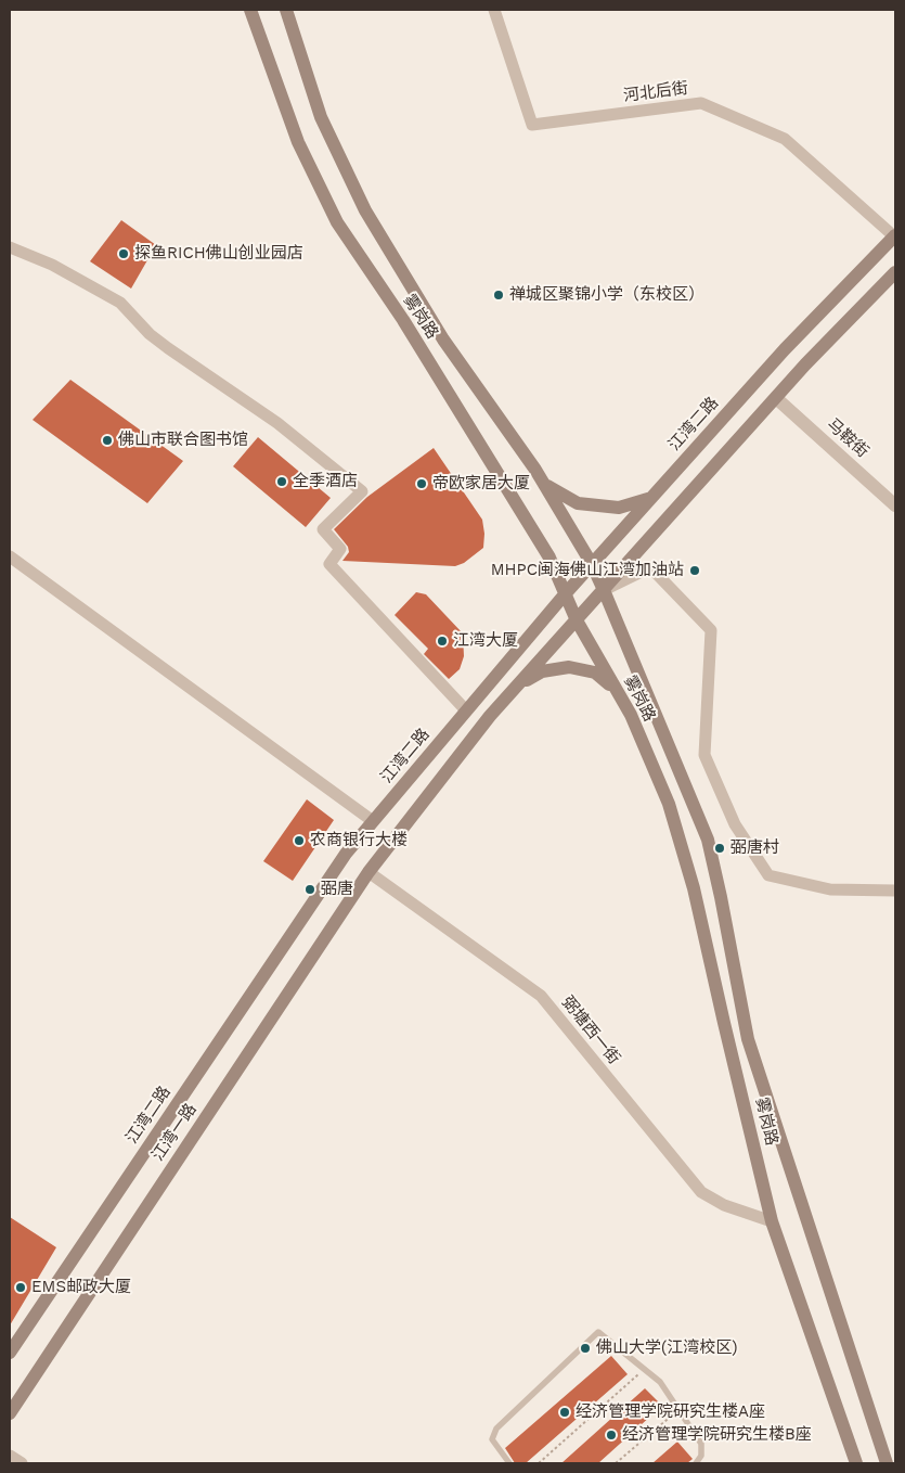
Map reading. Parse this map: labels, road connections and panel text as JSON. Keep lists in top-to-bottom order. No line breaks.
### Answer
{"streets":{"main road":["雾岗路","江湾二路","江湾一路"],"street":["河北后街","马鞍街","弼塘西一街"]},"crossings":[["河北后街","江湾二路"],["雾岗路","江湾二路"],["雾岗路","弼塘西一街"],["弼塘西一街","江湾一路"]],"places":["探鱼RICH佛山创业园店","禅城区聚锦小学（东校区）","佛山市联合图书馆","全季酒店","帝欧家居大厦","MHPC闽海佛山江湾加油站","江湾大厦","农商银行大楼","弼唐村","弼唐","EMS邮政大厦","佛山大学(江湾校区)","经济管理学院研究生楼A座","经济管理学院研究生楼B座"]}
